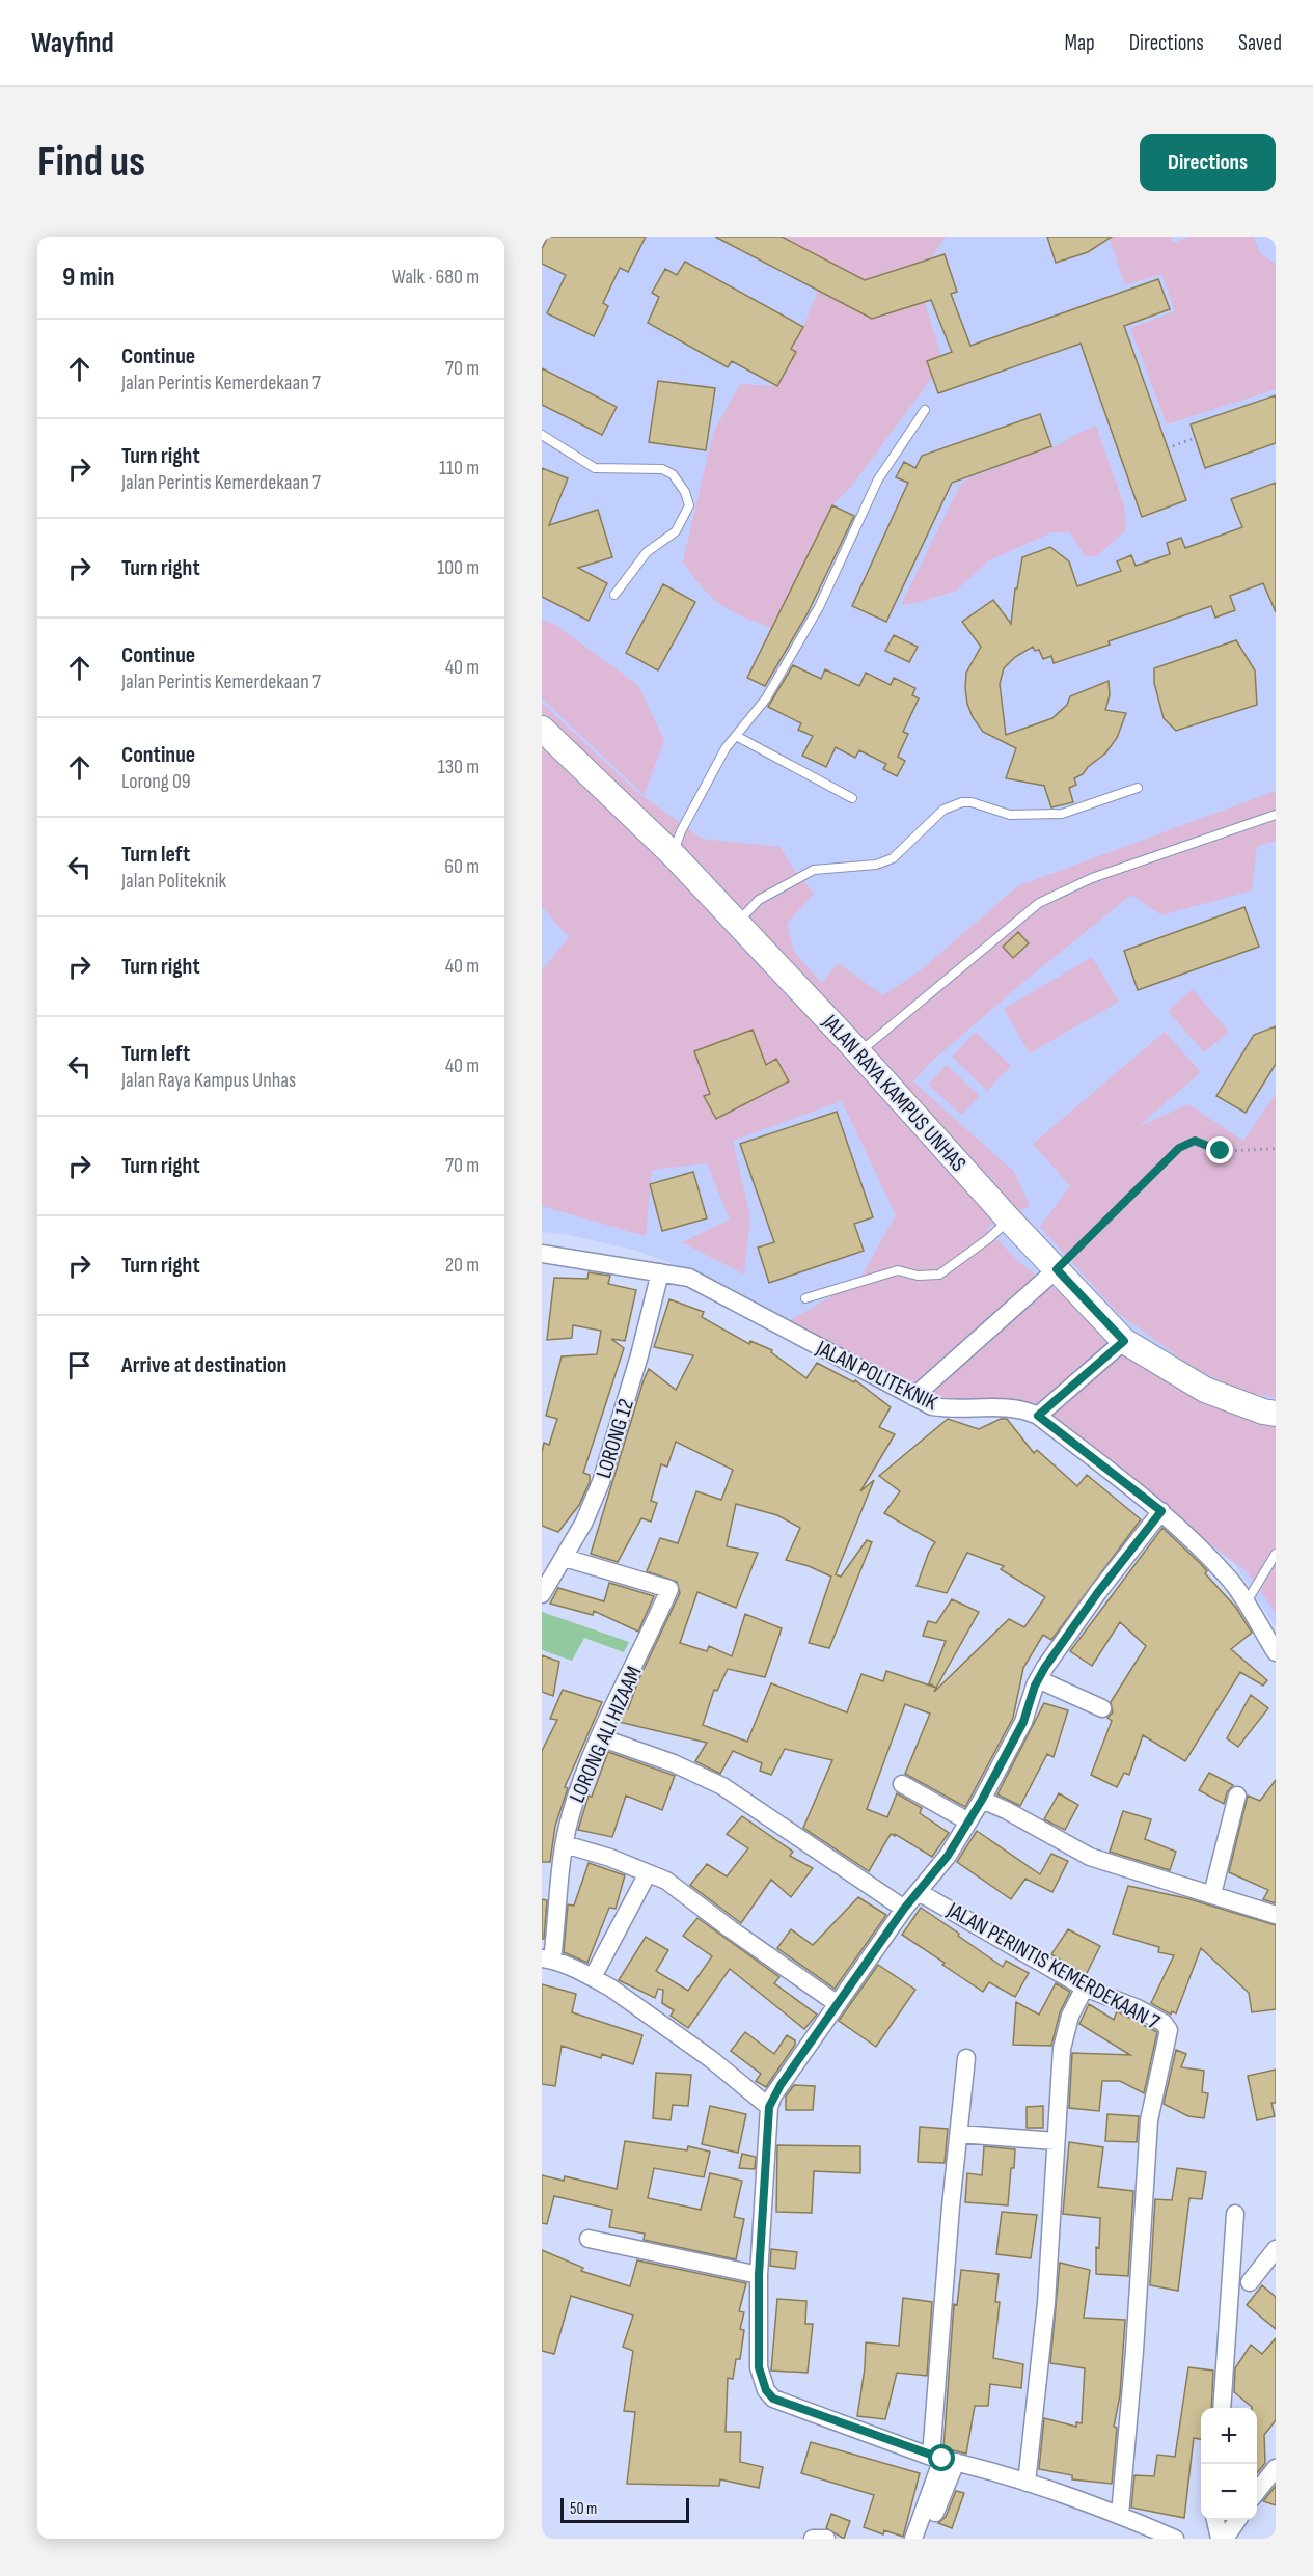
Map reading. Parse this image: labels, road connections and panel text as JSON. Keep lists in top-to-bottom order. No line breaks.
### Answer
{"streets":{"street":["JALAN RAYA KAMPUS UNHAS","JALAN POLITEKNIK","LORONG 12","LORONG ALI HIZAAM","JALAN PERINTIS KEMERDEKAAN 7"]},"crossings":[["JALAN POLITEKNIK","LORONG 12"],["JALAN POLITEKNIK","JALAN PERINTIS KEMERDEKAAN 7"],["LORONG 12","LORONG ALI HIZAAM"]],"scale_bar":"50 m","page":{"header":"Wayfind","nav":["Map","Directions","Saved"],"buttons":"Directions","title":"Find us","heading":["9 min","Walk · 680 m"],"list":[["Continue","Jalan Perintis Kemerdekaan 7","70 m"],["Turn right","Jalan Perintis Kemerdekaan 7","110 m"],["Turn right","100 m"],["Continue","Jalan Perintis Kemerdekaan 7","40 m"],["Continue","Lorong 09","130 m"],["Turn left","Jalan Politeknik","60 m"],["Turn right","40 m"],["Turn left","Jalan Raya Kampus Unhas","40 m"],["Turn right","70 m"],["Turn right","20 m"],"Arrive at destination"],"map_buttons":["+","−"],"scale":"50 m"}}
